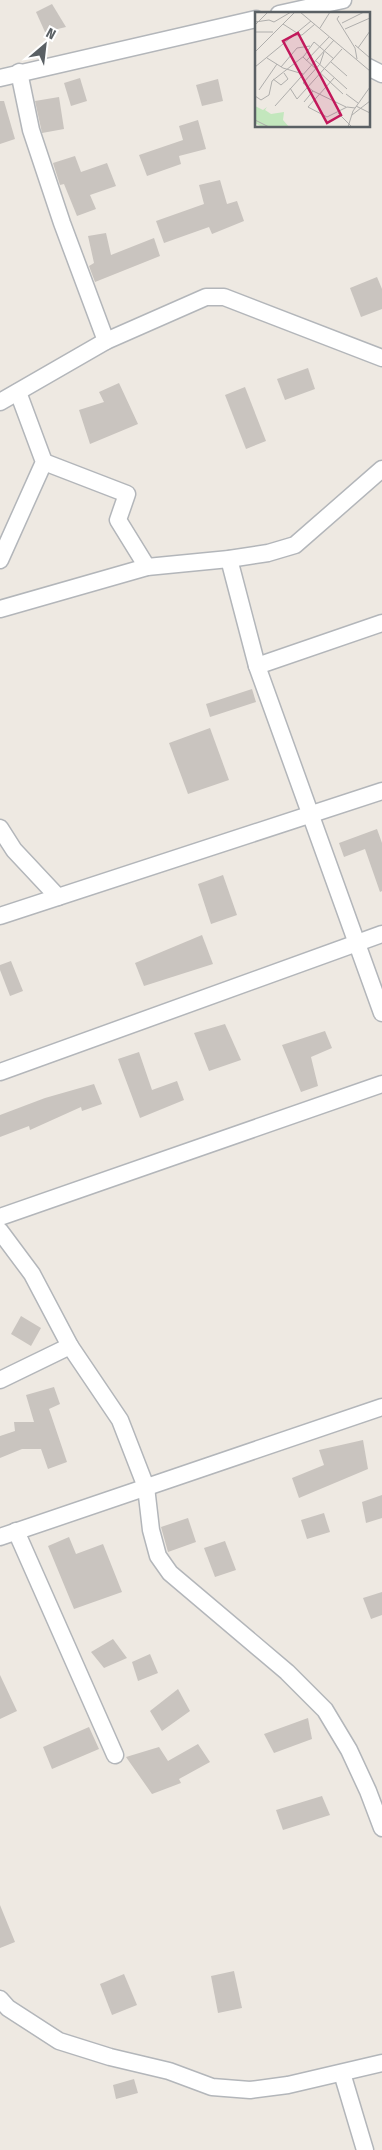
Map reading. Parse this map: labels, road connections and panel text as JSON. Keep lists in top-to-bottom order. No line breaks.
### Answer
{"north":"top right"}
